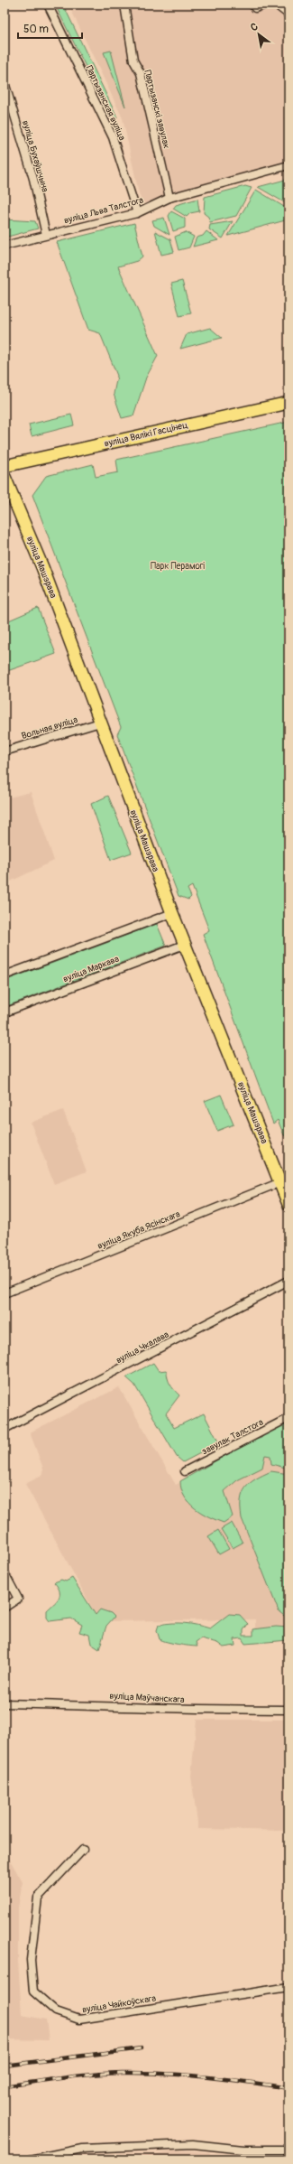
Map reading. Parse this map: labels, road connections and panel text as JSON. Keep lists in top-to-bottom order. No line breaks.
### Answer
{"streets":{"main road":["вуліца Вялікі Гасцінец","вуліца Машэрава"],"street":["Партызанская вуліца","Партызанскі завулак","вуліца Бухаўшчына","вуліца Льва Талстога","Вольная вуліца","вуліца Маркава","вуліца Якуба Ясінскага","вуліца Чкалава","завулак Талстога","вуліца Маўчанскага","вуліца Чайкоўскага"]},"crossings":[["Партызанская вуліца","вуліца Льва Талстога"],["Партызанскі завулак","вуліца Льва Талстога"],["вуліца Бухаўшчына","вуліца Льва Талстога"],["вуліца Машэрава","Вольная вуліца"],["вуліца Машэрава","вуліца Маркава"],["вуліца Машэрава","вуліца Якуба Ясінскага"]],"parks":["Парк Перамогі"],"scale_bar":"50 m","north":"top left"}
